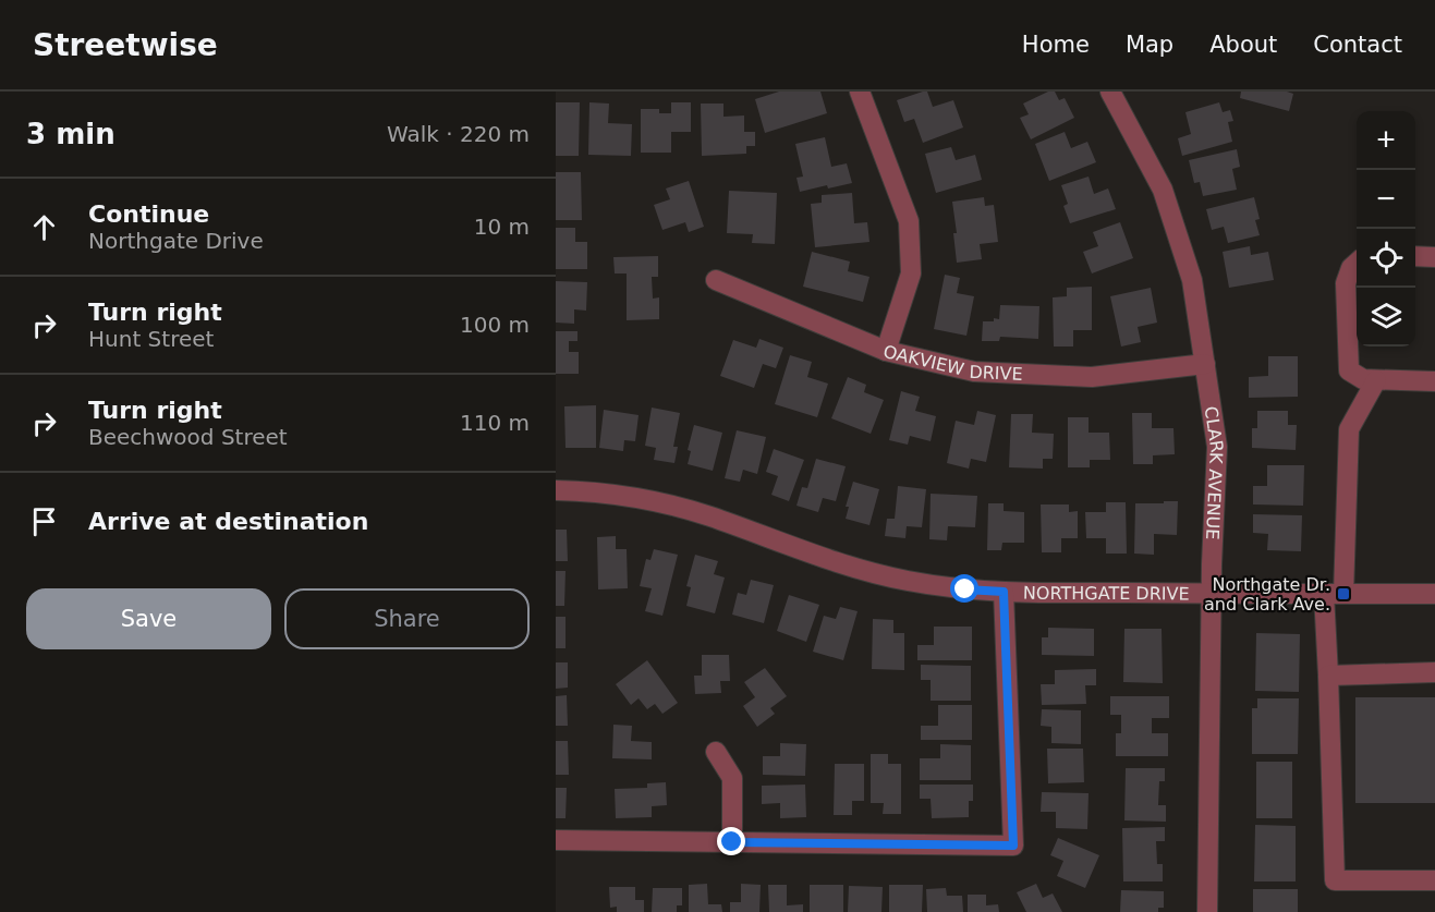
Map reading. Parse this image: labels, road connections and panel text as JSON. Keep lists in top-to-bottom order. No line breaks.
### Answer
{"streets":{"street":["OAKVIEW DRIVE","CLARK AVENUE","NORTHGATE DRIVE"]},"crossings":[["OAKVIEW DRIVE","CLARK AVENUE"],["CLARK AVENUE","NORTHGATE DRIVE"]],"places":{"transit":["Northgate Dr. and Clark Ave."]},"page":{"header":"Streetwise","nav":["Home","Map","About","Contact"],"heading":["3 min","Walk · 220 m"],"map_buttons":["+","−"],"list":[["Continue","Northgate Drive","10 m"],["Turn right","Hunt Street","100 m"],["Turn right","Beechwood Street","110 m"],"Arrive at destination"],"buttons":["Save","Share"]}}
